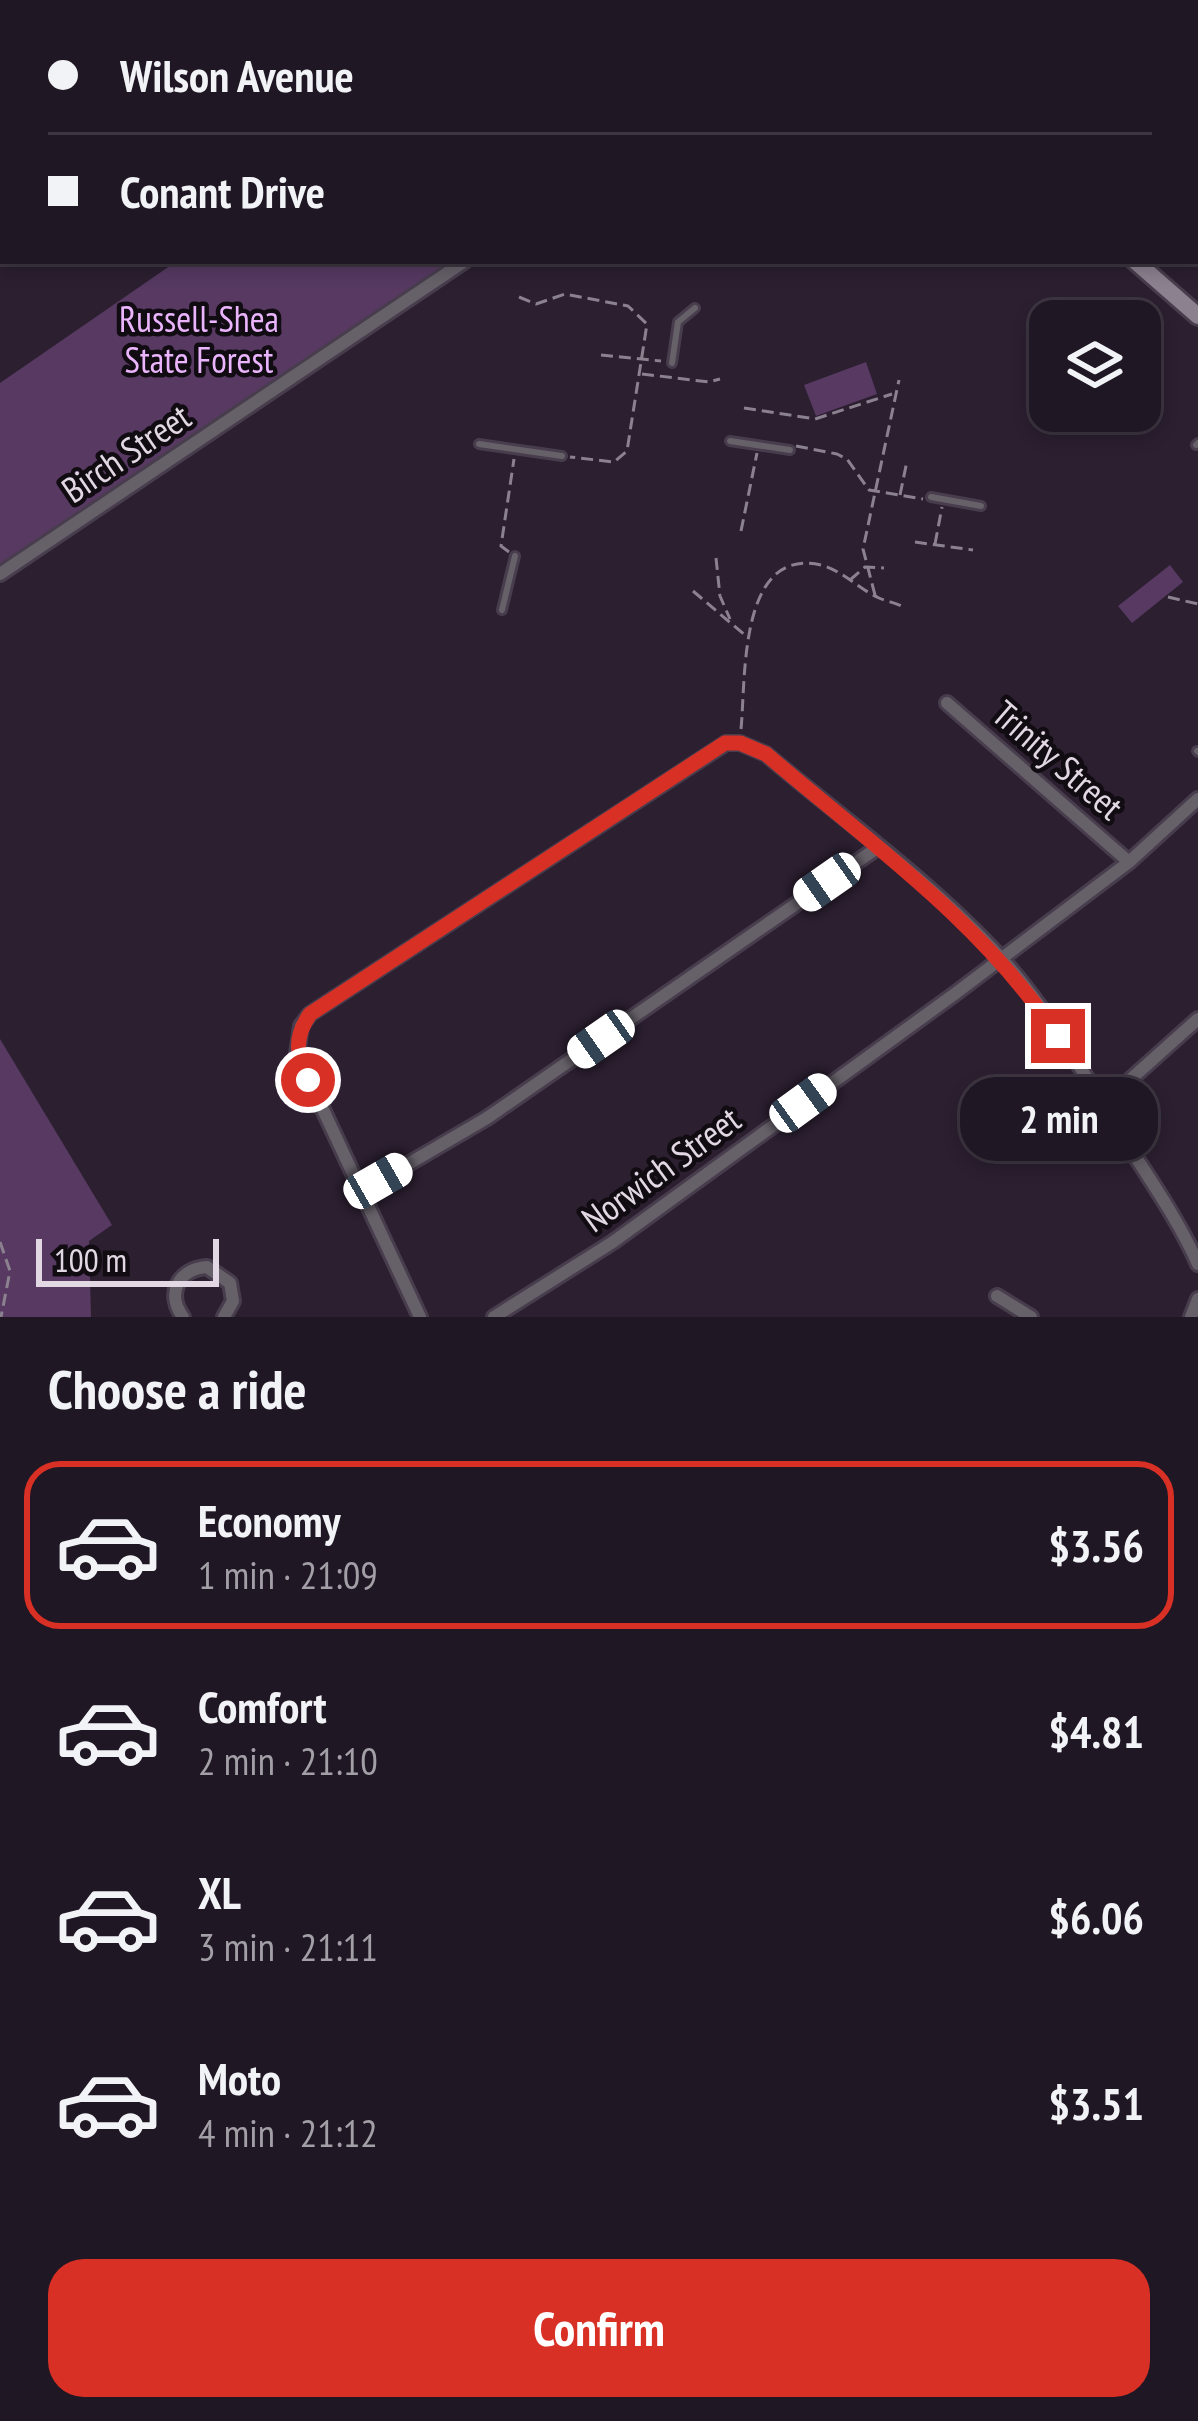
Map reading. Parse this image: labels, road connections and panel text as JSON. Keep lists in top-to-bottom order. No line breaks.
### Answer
{"streets":{"street":["Birch Street","Trinity Street","Norwich Street"]},"crossings":[["Trinity Street","Norwich Street"]],"parks":["Russell-Shea State Forest"],"scale_bar":"100 m","page":{"banner":["Wilson Avenue","Conant Drive"],"bubble":"2 min","scale":"100 m","heading":"Choose a ride","list":[{"name":"Economy","note":"1 min · 21:09","value":"$3.56"},{"name":"Comfort","note":"2 min · 21:10","value":"$4.81"},{"name":"XL","note":"3 min · 21:11","value":"$6.06"},{"name":"Moto","note":"4 min · 21:12","value":"$3.51"}],"buttons":"Confirm"}}
